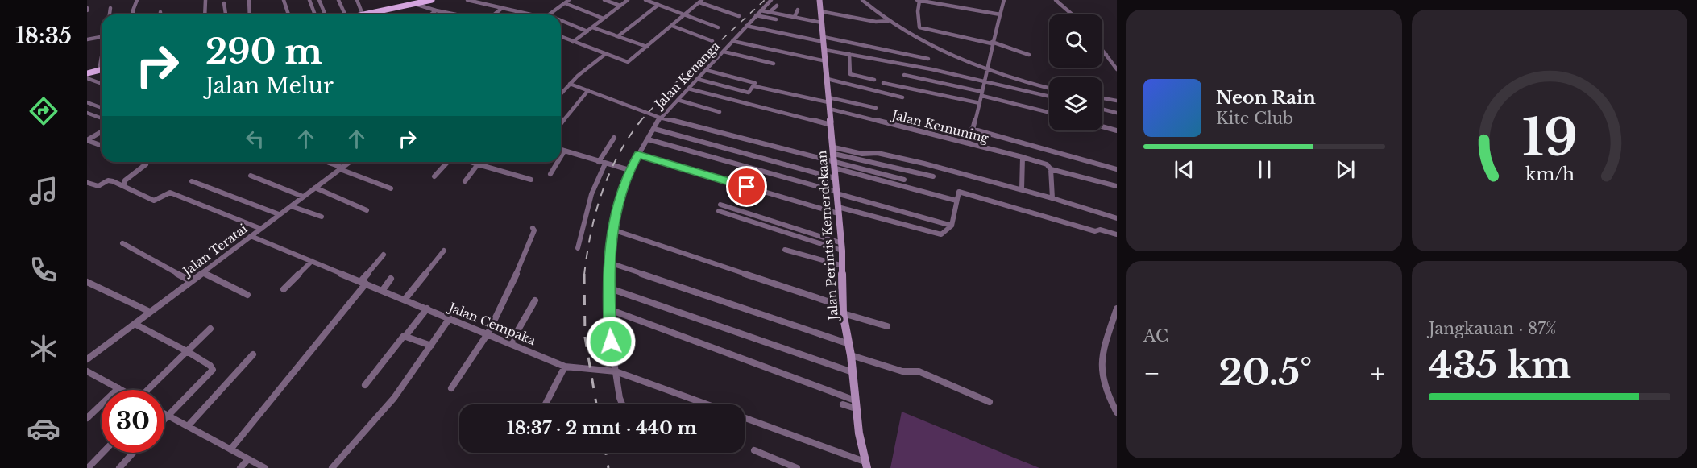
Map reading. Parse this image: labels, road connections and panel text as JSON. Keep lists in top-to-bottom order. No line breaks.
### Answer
{"streets":{"street":["Jalan Kenanga","Jalan Kemuning","Jalan Perintis Kemerdekaan","Jalan Teratai","Jalan Cempaka"]},"crossings":[["Jalan Kenanga","Jalan Cempaka"],["Jalan Kemuning","Jalan Perintis Kemerdekaan"],["Jalan Teratai","Jalan Cempaka"]],"page":{"tabs":"18:35","turn":["290 m","Jalan Melur"],"song":["Neon Rain","Kite Club"],"tile":["AC",["Jangkauan · 87%","435 km"]],"heat":["−","20.5°","+"],"limit":"30","trip":"18:37 · 2 mnt · 440 m","gauge":["19","km/h"]}}
